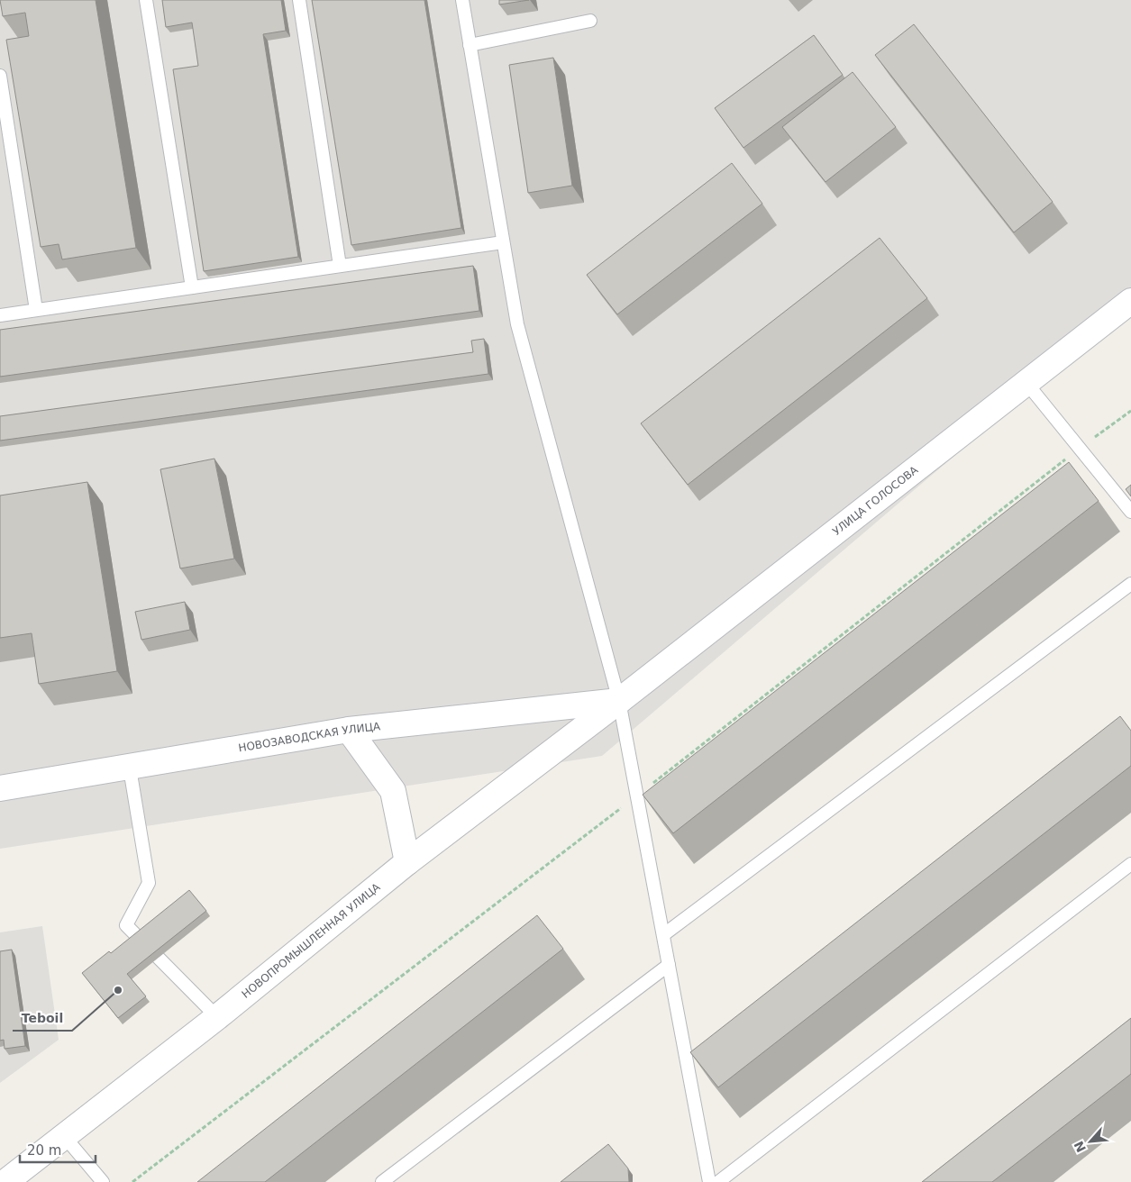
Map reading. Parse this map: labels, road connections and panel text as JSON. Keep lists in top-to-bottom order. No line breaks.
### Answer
{"streets":{"main road":["УЛИЦА ГОЛОСОВА","НОВОЗАВОДСКАЯ УЛИЦА","НОВОПРОМЫШЛЕННАЯ УЛИЦА"]},"crossings":[["УЛИЦА ГОЛОСОВА","НОВОЗАВОДСКАЯ УЛИЦА"],["УЛИЦА ГОЛОСОВА","НОВОПРОМЫШЛЕННАЯ УЛИЦА"],["НОВОЗАВОДСКАЯ УЛИЦА","НОВОПРОМЫШЛЕННАЯ УЛИЦА"]],"places":["Teboil"],"scale_bar":"20 m","north":"bottom left"}
